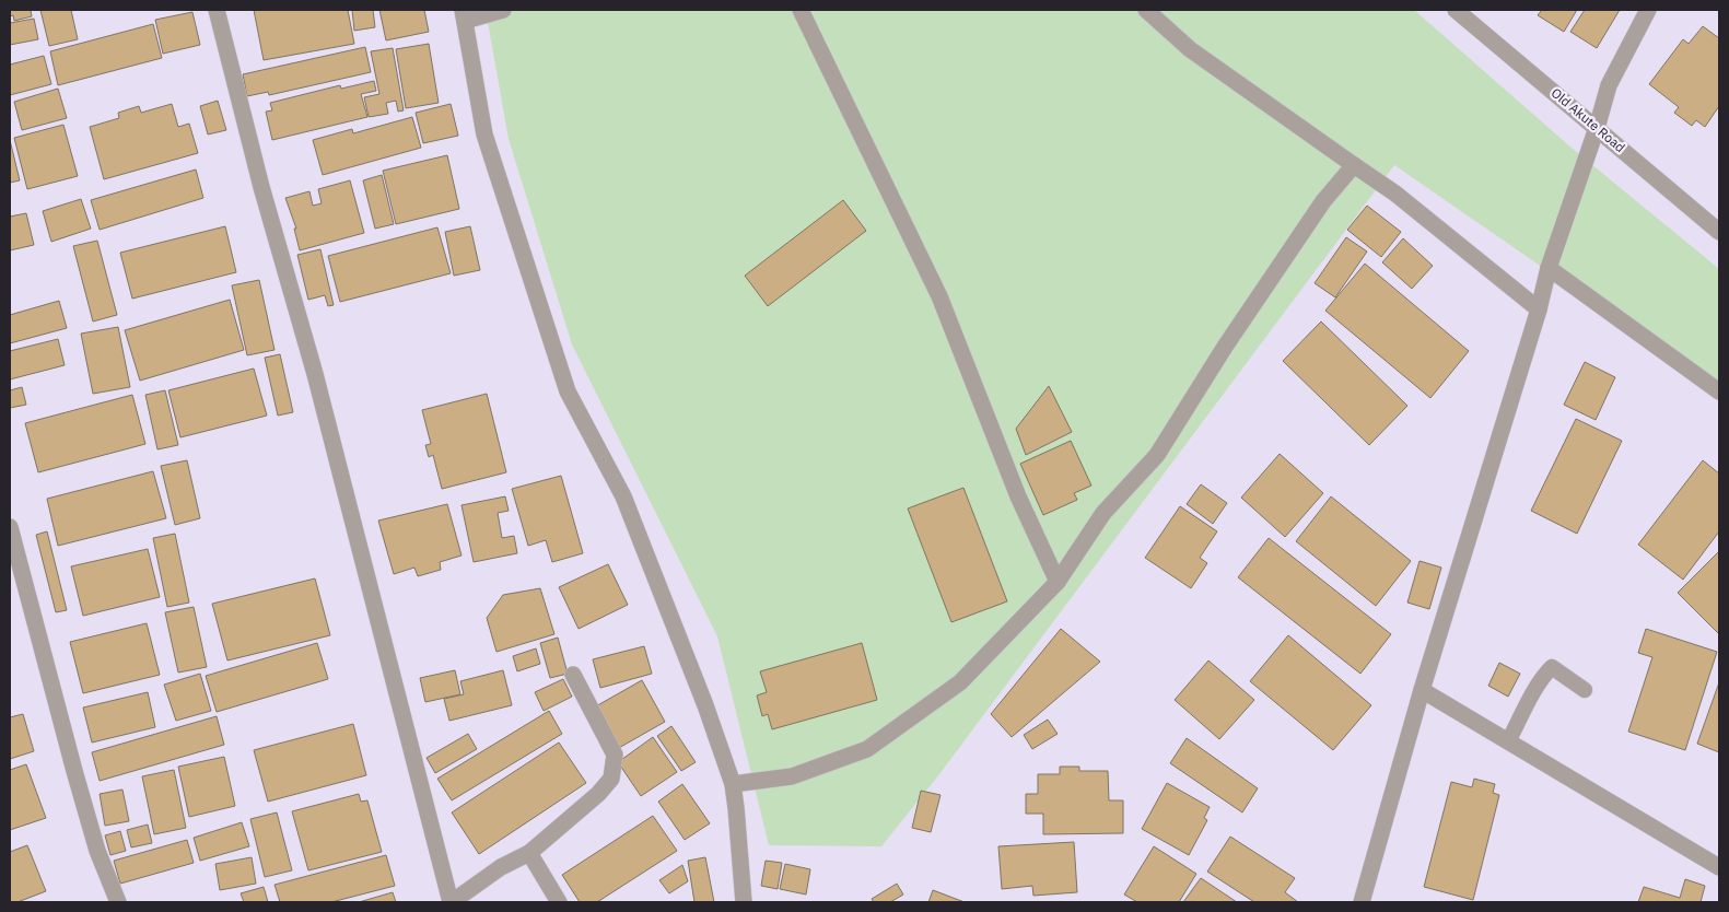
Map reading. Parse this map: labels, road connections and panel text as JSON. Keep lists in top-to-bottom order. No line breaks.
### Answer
{"streets":{"street":["Old Akute Road"]}}
